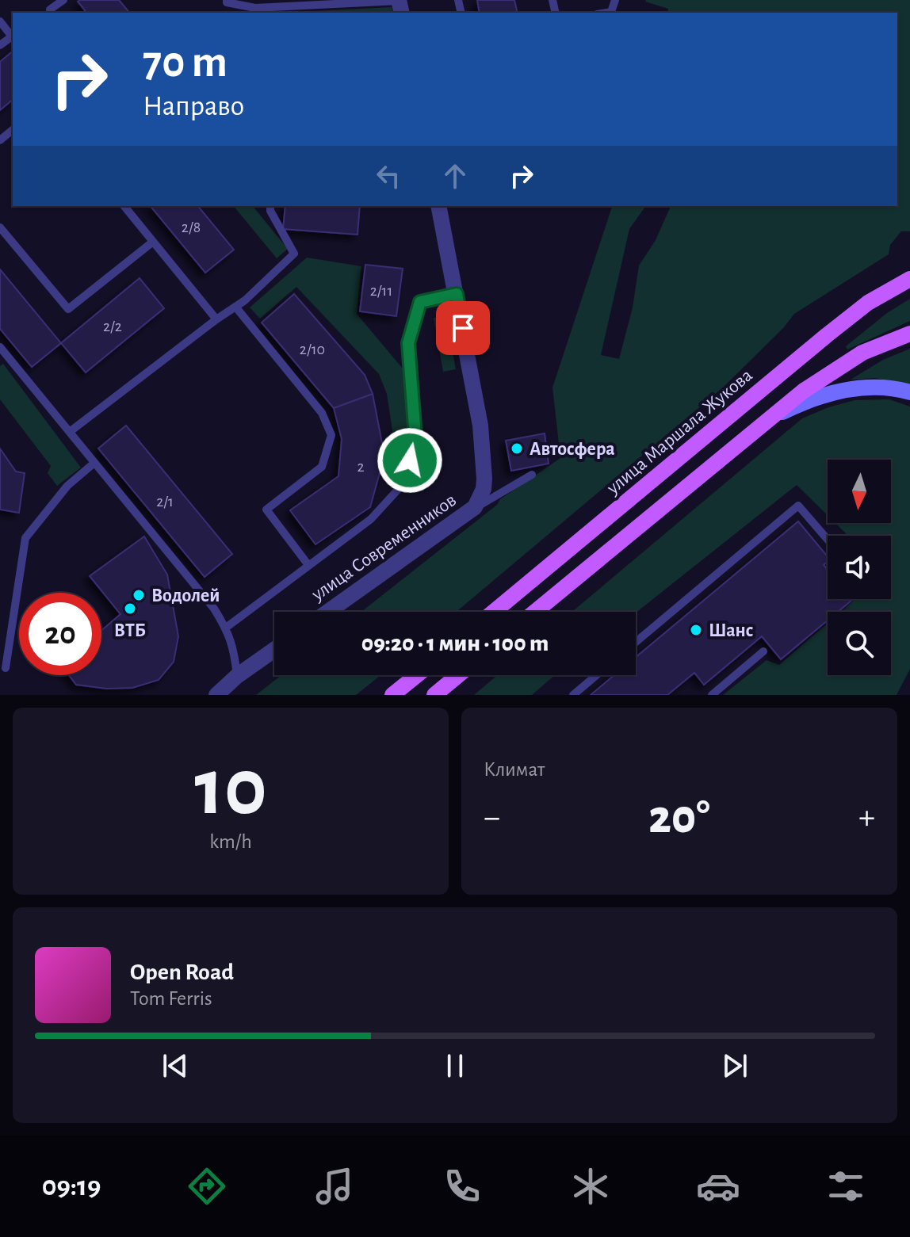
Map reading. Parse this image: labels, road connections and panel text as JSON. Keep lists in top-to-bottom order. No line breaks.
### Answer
{"streets":{"main road":["улица Маршала Жукова"],"street":["улица Современников"]},"places":["Автосфера","Водолей","ВТБ","Шанс"],"house_numbers":["2/8","2/11","2/2","2/10","2","2/1"],"north":"bottom","page":{"turn":["70 m","Направо"],"limit":"20","trip":"09:20 · 1 мин · 100 m","tile":[["10","km/h"],"Климат"],"heat":["−","20°","+"],"song":["Open Road","Tom Ferris"],"tabs":"09:19"}}
